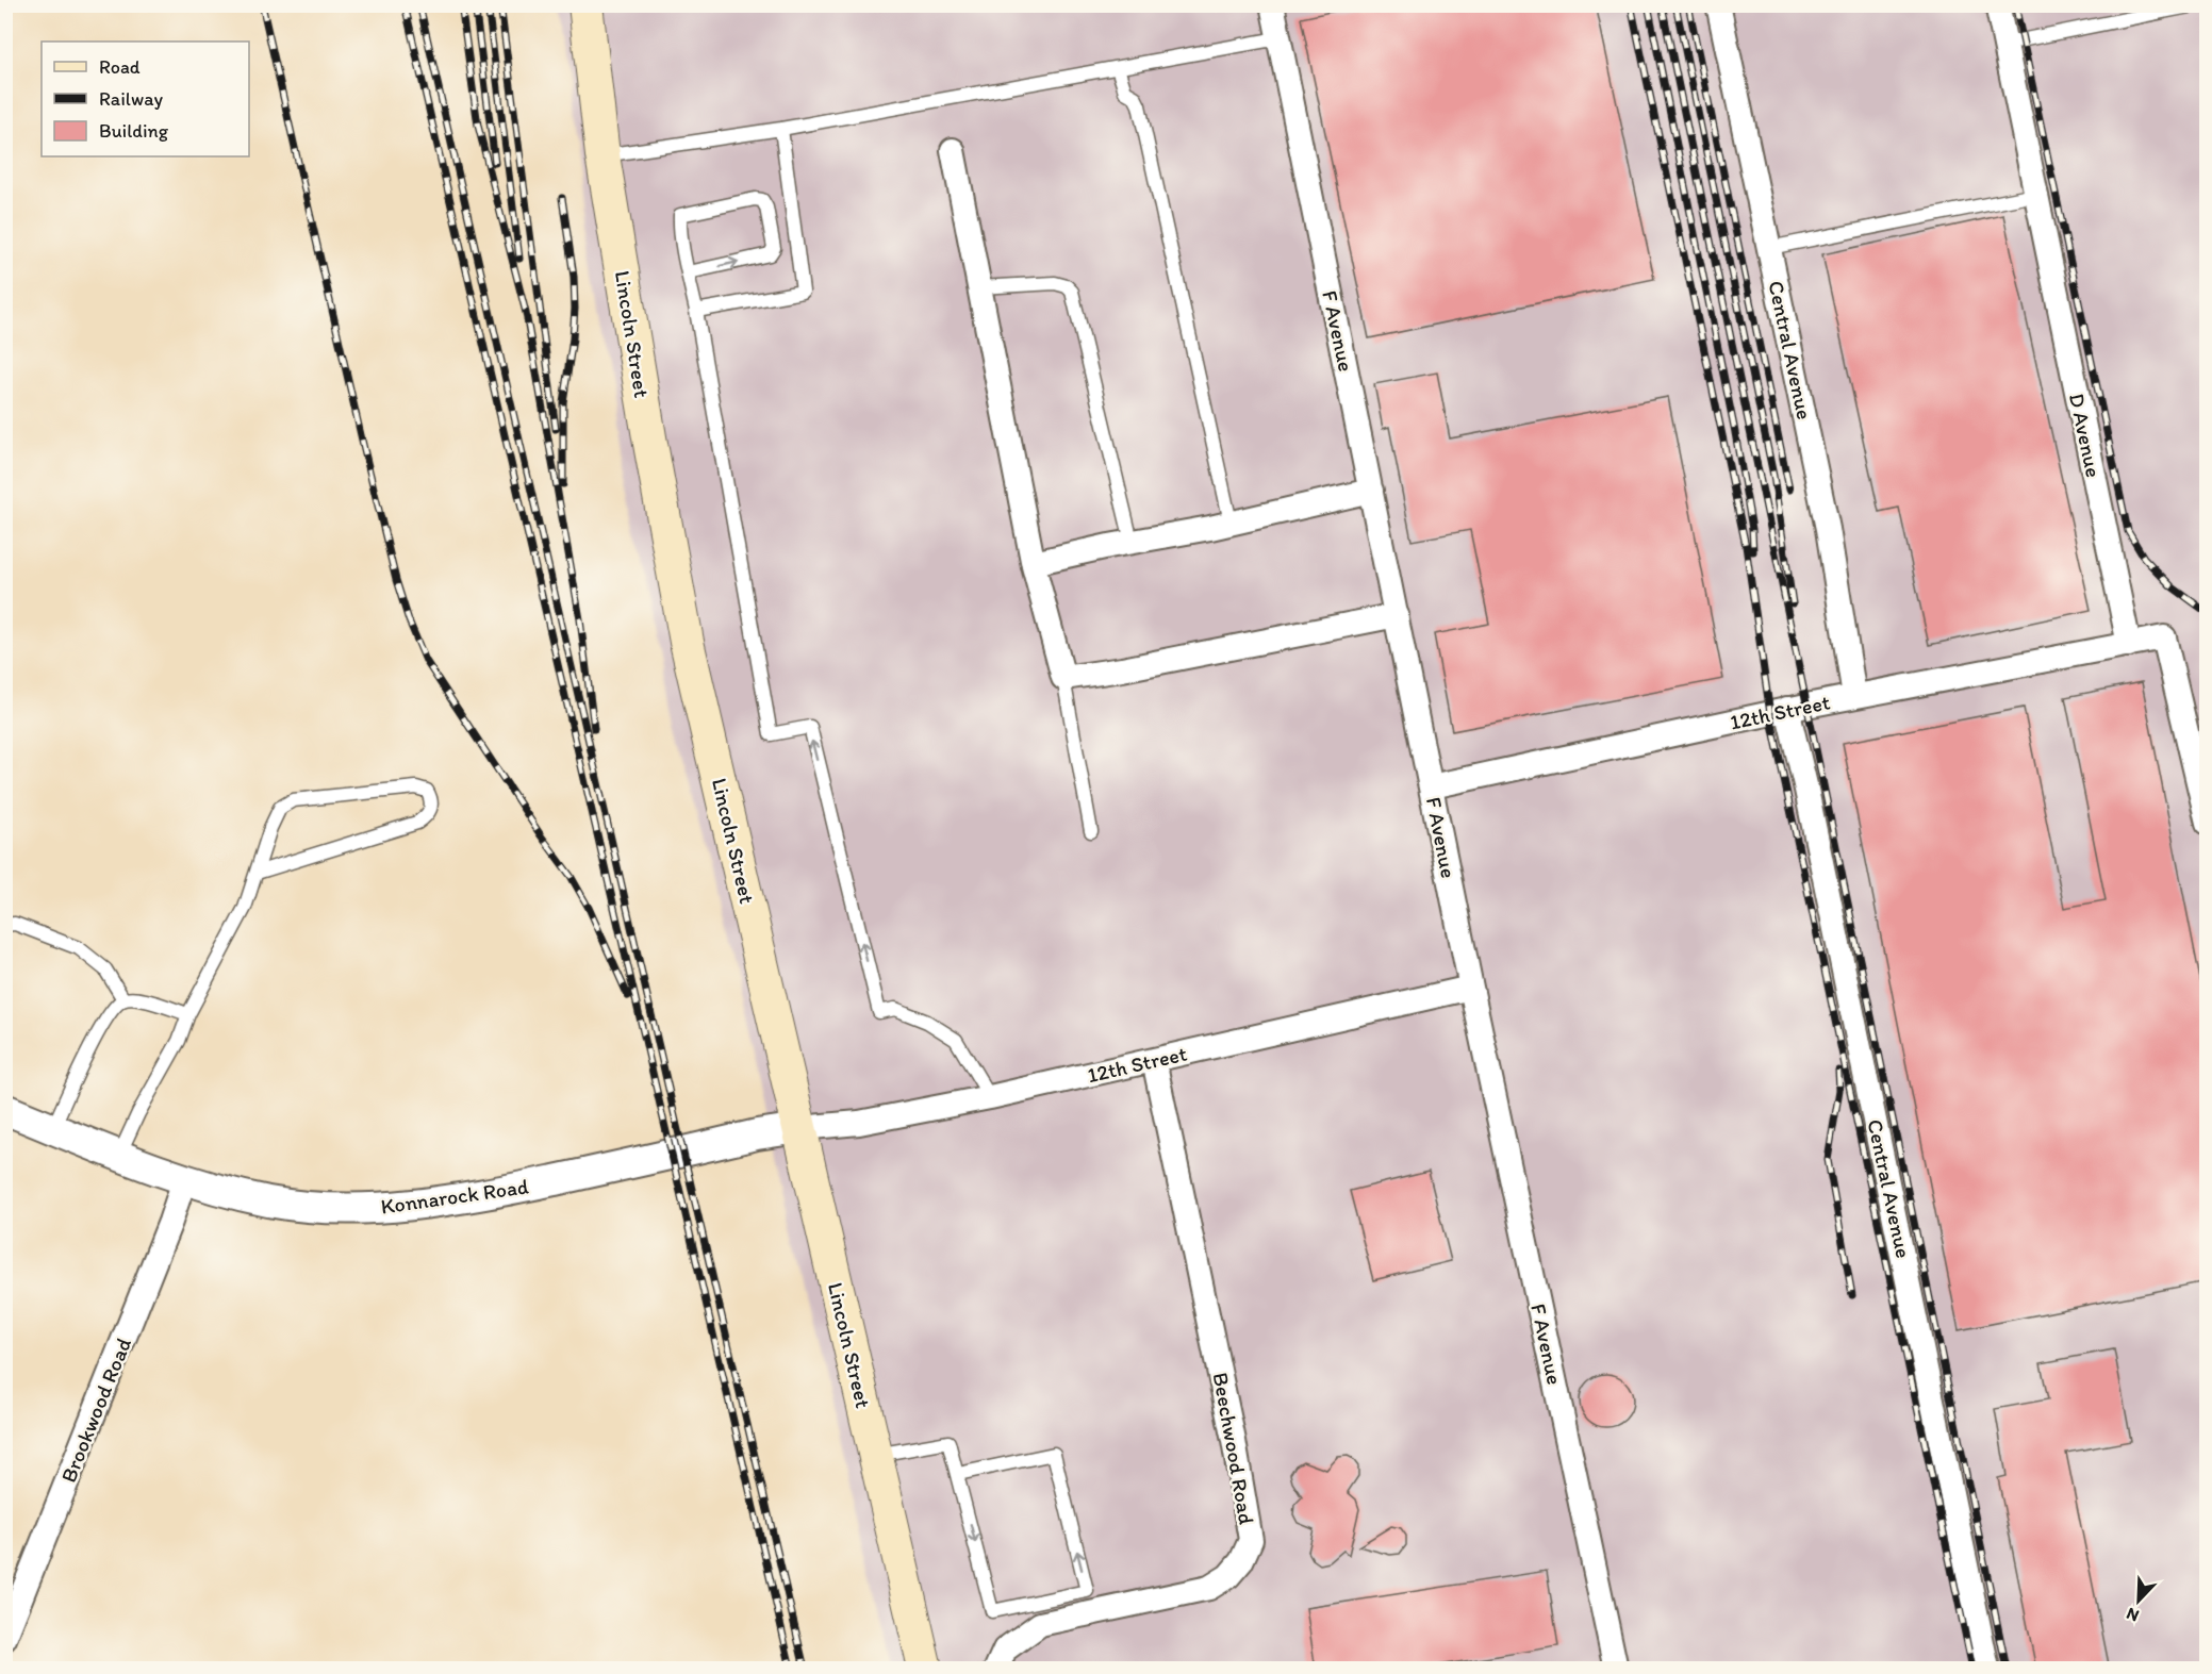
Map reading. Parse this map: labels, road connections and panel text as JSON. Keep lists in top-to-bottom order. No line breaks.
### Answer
{"streets":{"main road":["Lincoln Street"],"street":["F Avenue","Central Avenue","D Avenue","12th Street","Konnarock Road","Brookwood Road","Beechwood Road"]},"crossings":[["F Avenue","12th Street"],["Lincoln Street","12th Street"],["Lincoln Street","Konnarock Road"],["Central Avenue","12th Street"],["D Avenue","12th Street"],["12th Street","Konnarock Road"],["12th Street","Beechwood Road"],["Konnarock Road","Brookwood Road"]],"legend":["Road","Railway","Building"],"north":"bottom left"}
